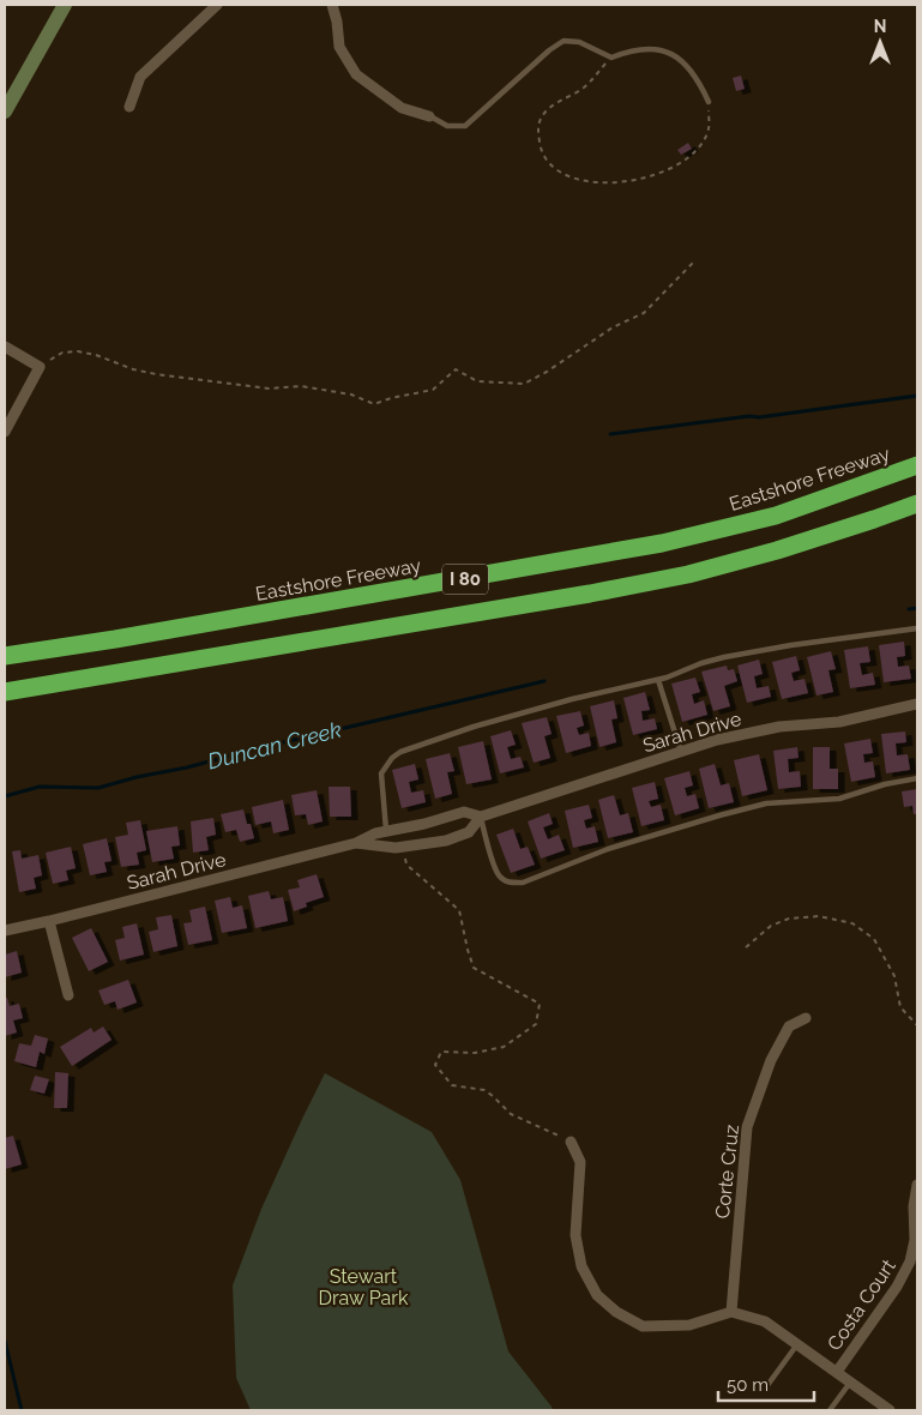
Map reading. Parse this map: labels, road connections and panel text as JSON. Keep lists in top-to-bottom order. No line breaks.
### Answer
{"streets":{"highway":["Eastshore Freeway","I 80"],"street":["Sarah Drive","Corte Cruz","Costa Court"]},"water":["Duncan Creek"],"parks":["Stewart Draw Park"],"scale_bar":"50 m","north":"top"}
